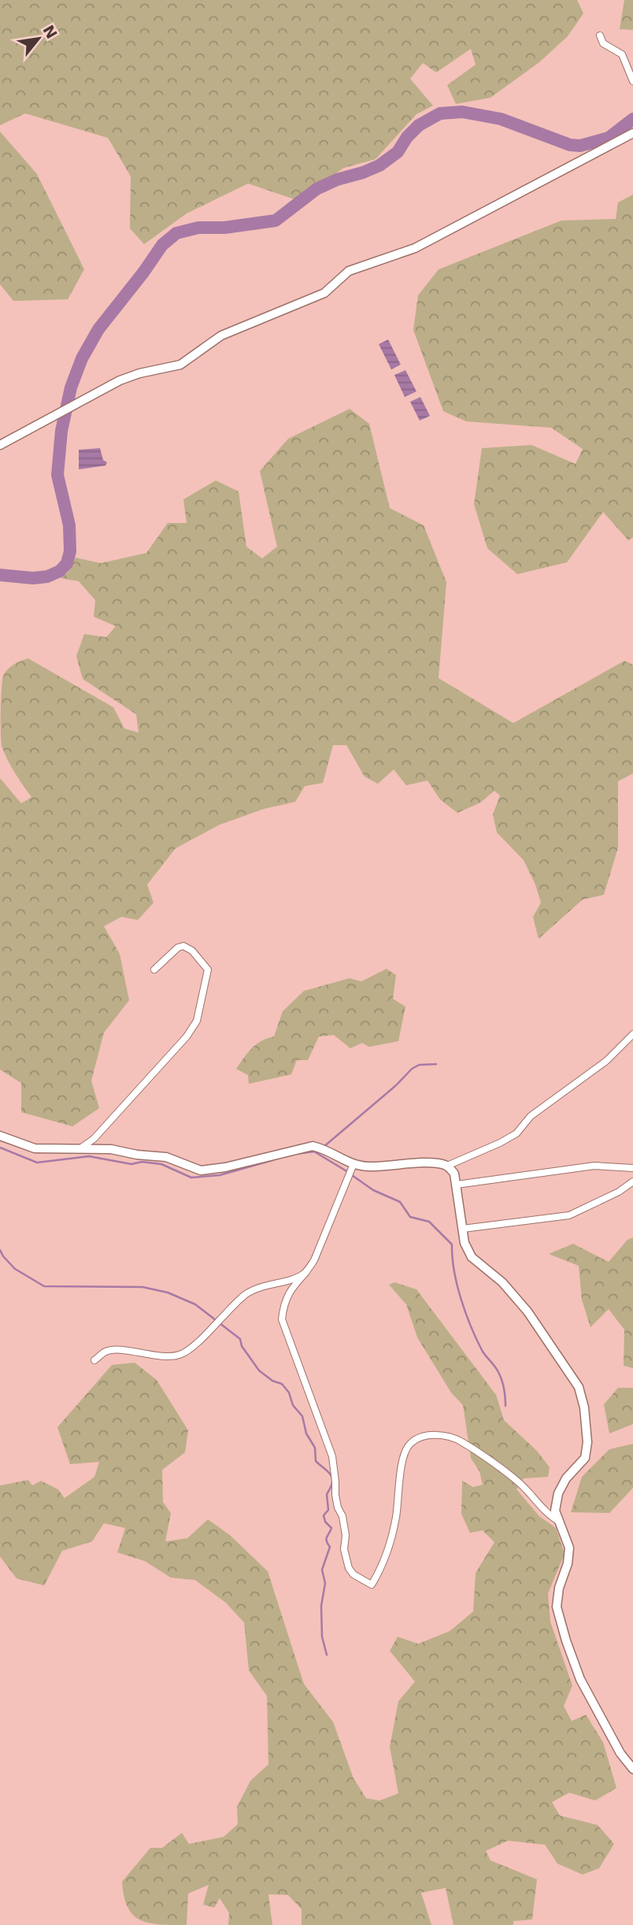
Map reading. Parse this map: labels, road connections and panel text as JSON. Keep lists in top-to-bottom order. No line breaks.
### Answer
{"north":"top right"}
